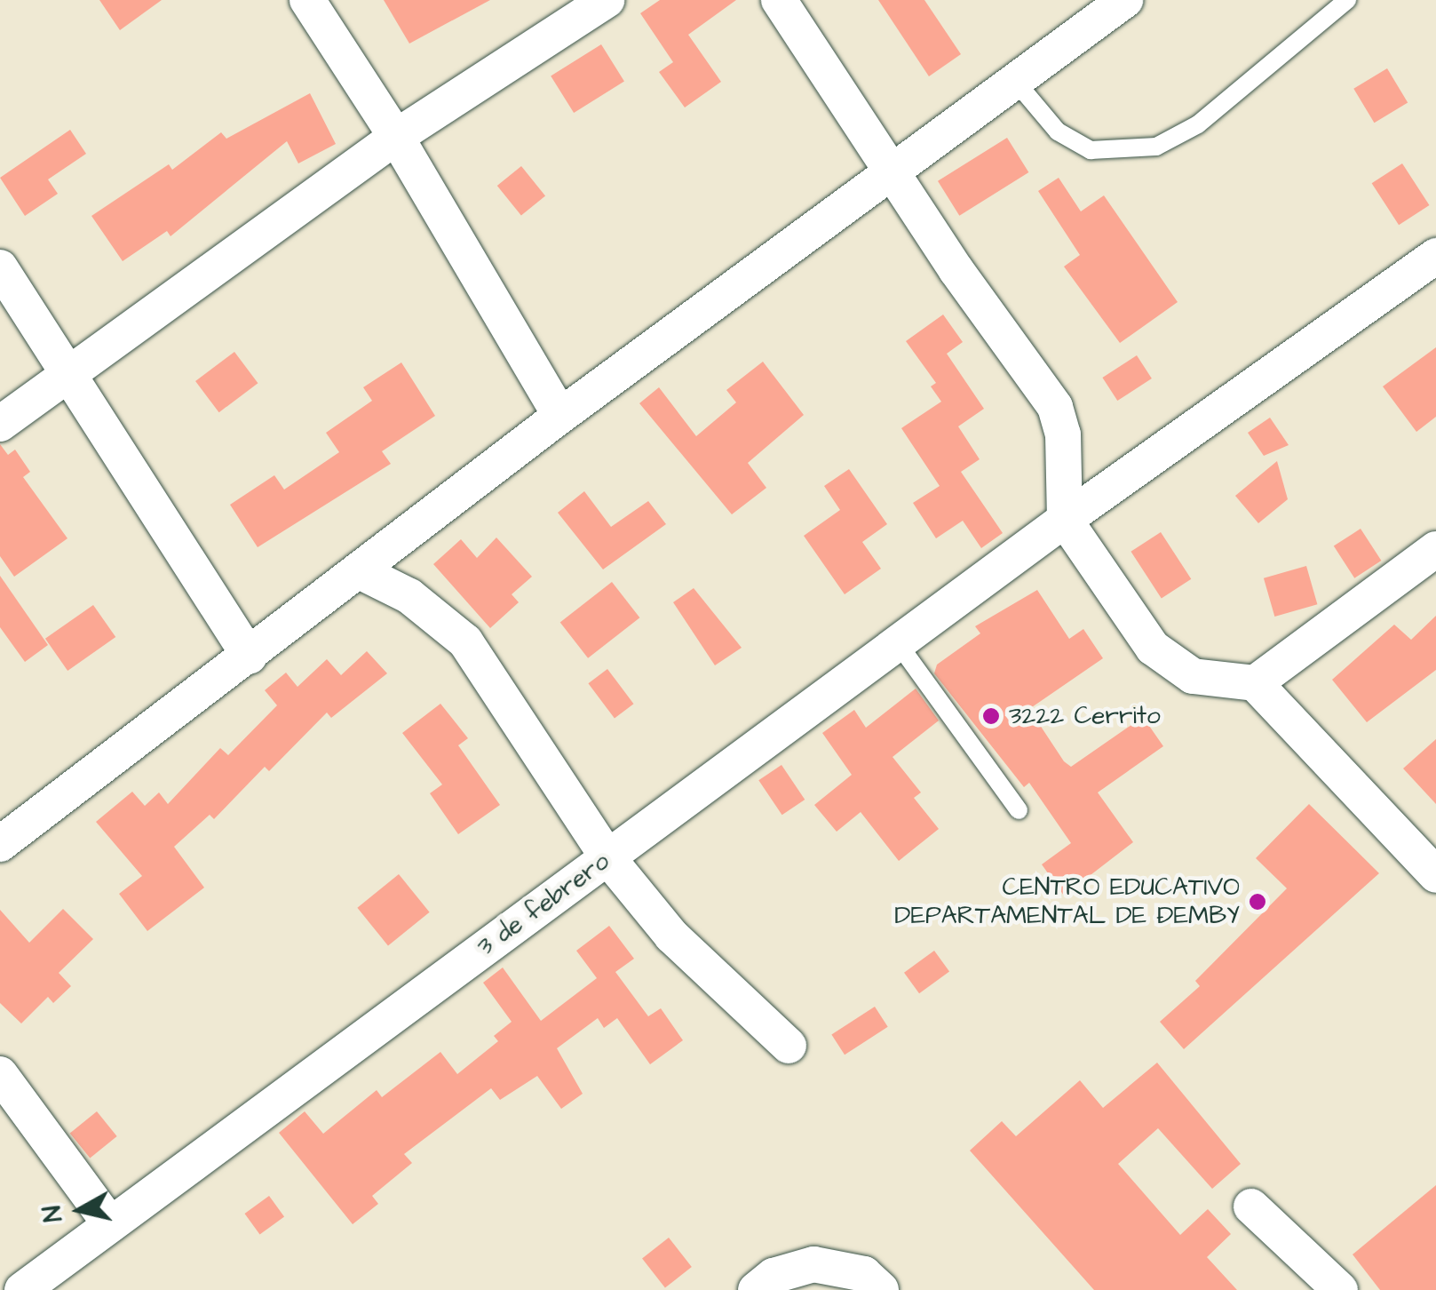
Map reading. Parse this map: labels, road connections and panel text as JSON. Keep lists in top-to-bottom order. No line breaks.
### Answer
{"streets":{"street":["3 de febrero"]},"places":["3222 Cerrito","CENTRO EDUCATIVO DEPARTAMENTAL DE ÐEMBY"],"north":"left"}
